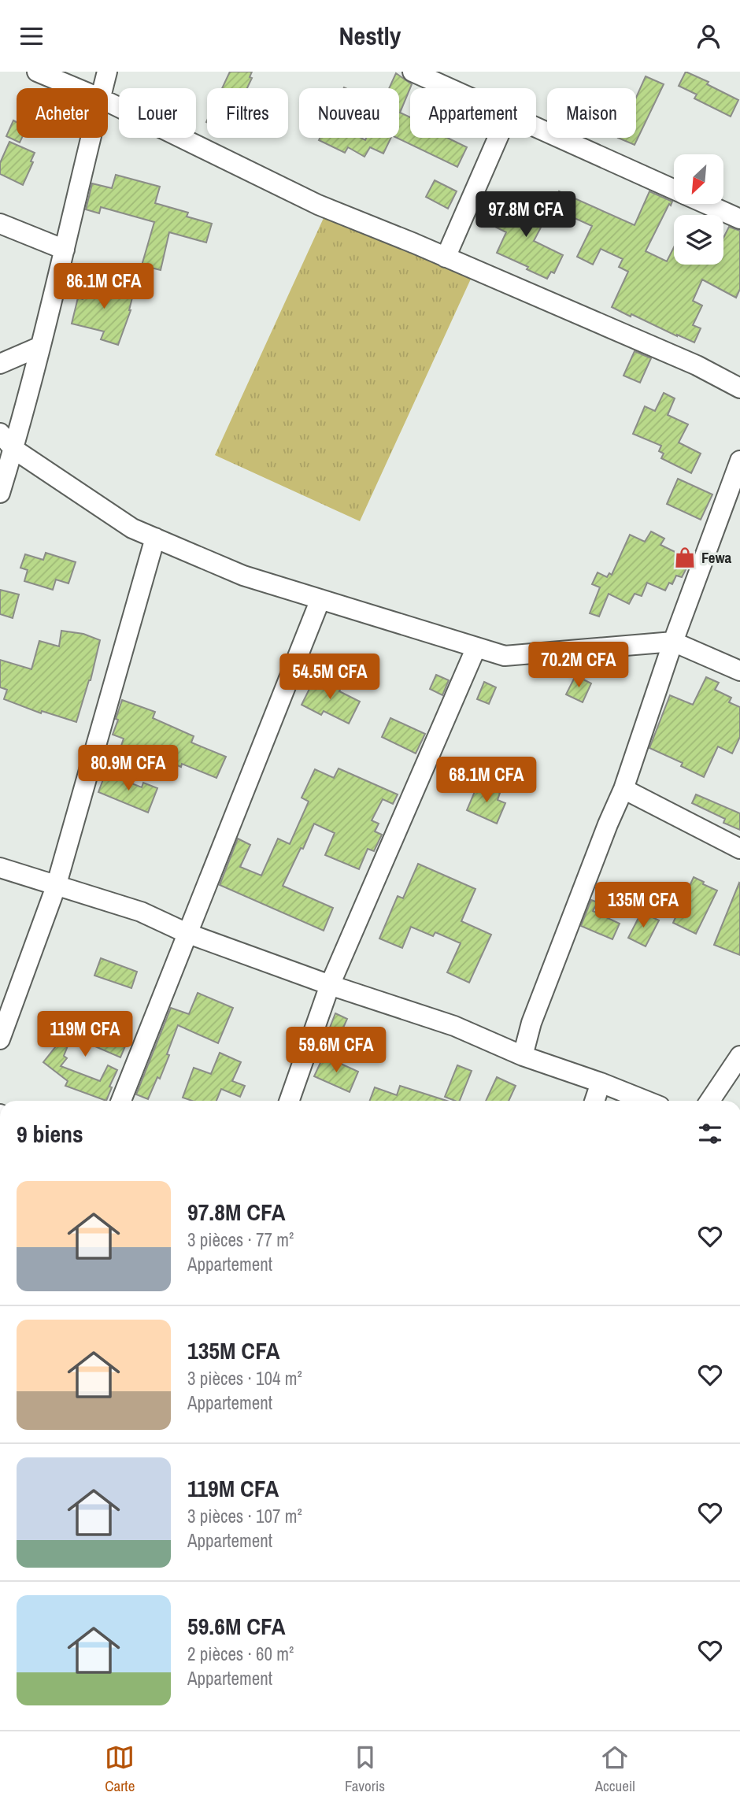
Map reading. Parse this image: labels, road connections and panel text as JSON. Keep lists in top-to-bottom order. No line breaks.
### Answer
{"places":{"shop":["Fewa"]},"north":"bottom left","page":{"header":"Nestly","chip":["Acheter","Louer","Filtres","Nouveau","Appartement","Maison"],"price":["97.8M CFA","86.1M CFA","70.2M CFA","54.5M CFA","80.9M CFA","68.1M CFA","135M CFA","119M CFA","59.6M CFA"],"heading":"9 biens","list":[{"name":"97.8M CFA","note":"3 pièces · 77 m² · Appartement"},{"name":"135M CFA","note":"3 pièces · 104 m² · Appartement"},{"name":"119M CFA","note":"3 pièces · 107 m² · Appartement"},{"name":"59.6M CFA","note":"2 pièces · 60 m² · Appartement"}],"tabs":["Carte","Favoris","Accueil"]}}
